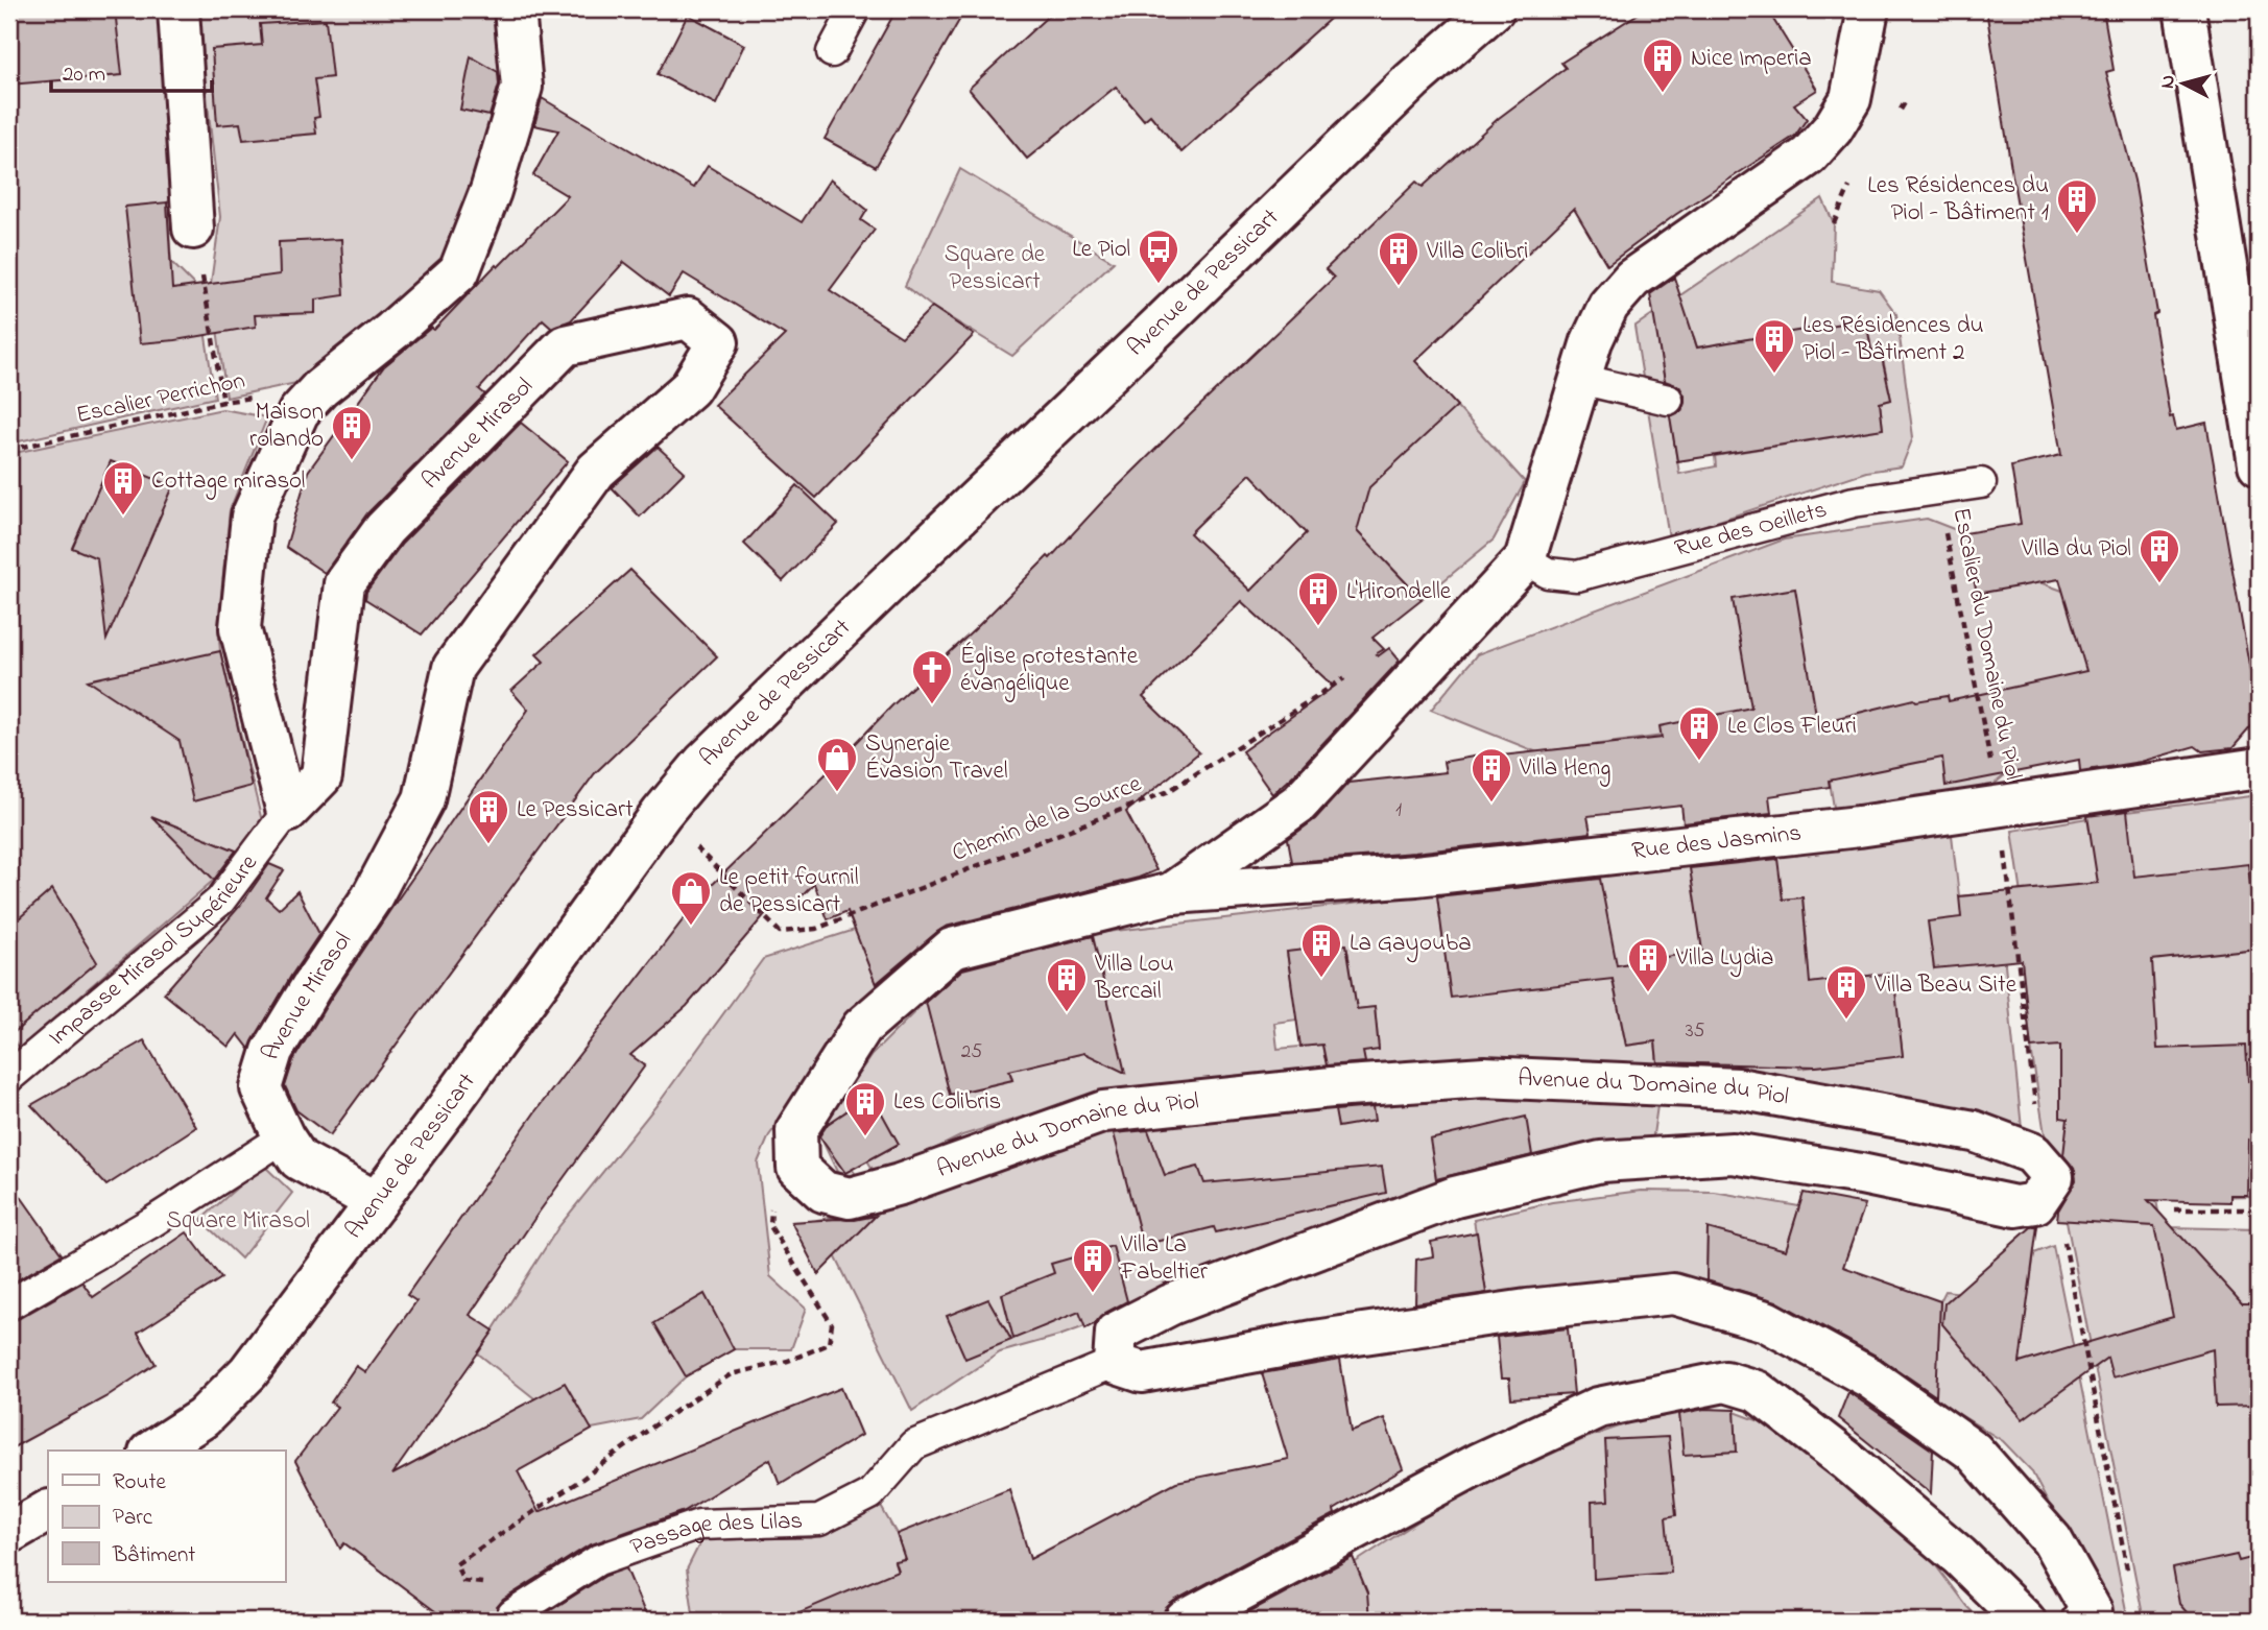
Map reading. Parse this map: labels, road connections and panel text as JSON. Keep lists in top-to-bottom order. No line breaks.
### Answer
{"streets":{"street":["Avenue de Pessicart","Avenue Mirasol","Rue des Jasmins","Avenue du Domaine du Piol"],"lane":["Rue des Oeillets","Impasse Mirasol Supérieure","Passage des Lilas"],"path":["Escalier Perrichon","Escalier du Domaine du Piol","Chemin de la Source"]},"crossings":[["Avenue de Pessicart","Avenue Mirasol"],["Avenue de Pessicart","Chemin de la Source"],["Avenue Mirasol","Impasse Mirasol Supérieure"],["Rue des Oeillets","Escalier du Domaine du Piol"],["Rue des Oeillets","Avenue du Domaine du Piol"],["Escalier du Domaine du Piol","Rue des Jasmins"],["Rue des Jasmins","Avenue du Domaine du Piol"],["Avenue du Domaine du Piol","Passage des Lilas"]],"parks":["Square de Pessicart","Square Mirasol"],"places":{"building":["Nice Imperia","Les Résidences du Piol - Bâtiment 1","Villa Colibri","Les Résidences du Piol - Bâtiment 2","Maison rolando","Cottage mirasol","Villa du Piol","L'Hirondelle","Le Clos Fleuri","Villa Heng","Le Pessicart","La Gayouba","Villa Lydia","Villa Lou Bercail","Villa Beau Site","Les Colibris","Villa La Fabeltier"],"bus stop":["Le Piol"],"church":["Église protestante évangélique"],"shop":["Synergie Évasion Travel","Le petit fournil de Pessicart"]},"house_numbers":["1","35","25"],"legend":["Route","Parc","Bâtiment"],"scale_bar":"20 m","north":"left"}
